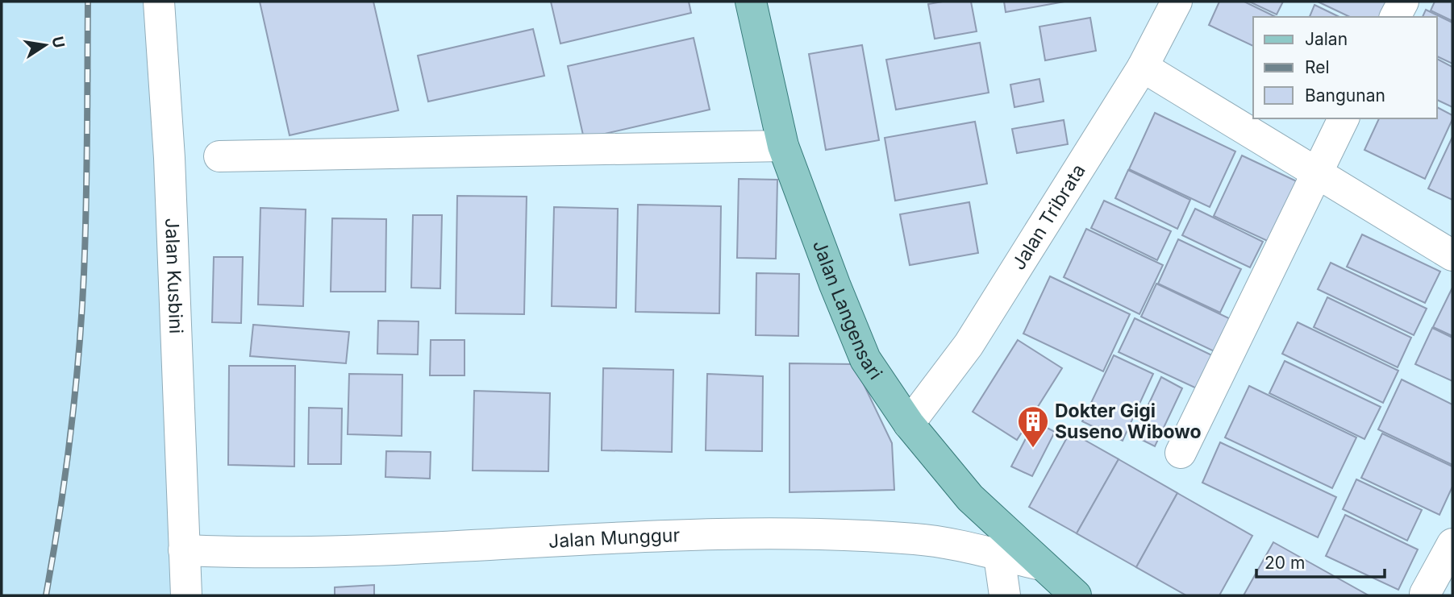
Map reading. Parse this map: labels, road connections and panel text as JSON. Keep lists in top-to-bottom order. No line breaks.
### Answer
{"streets":{"main road":["Jalan Langensari","Jalan Munggur"],"street":["Jalan Tribrata","Jalan Kusbini"]},"crossings":[["Jalan Tribrata","Jalan Langensari"],["Jalan Kusbini","Jalan Munggur"],["Jalan Langensari","Jalan Munggur"]],"places":{"building":["Dokter Gigi Suseno Wibowo"]},"legend":["Jalan","Rel","Bangunan"],"scale_bar":"20 m","north":"right"}
